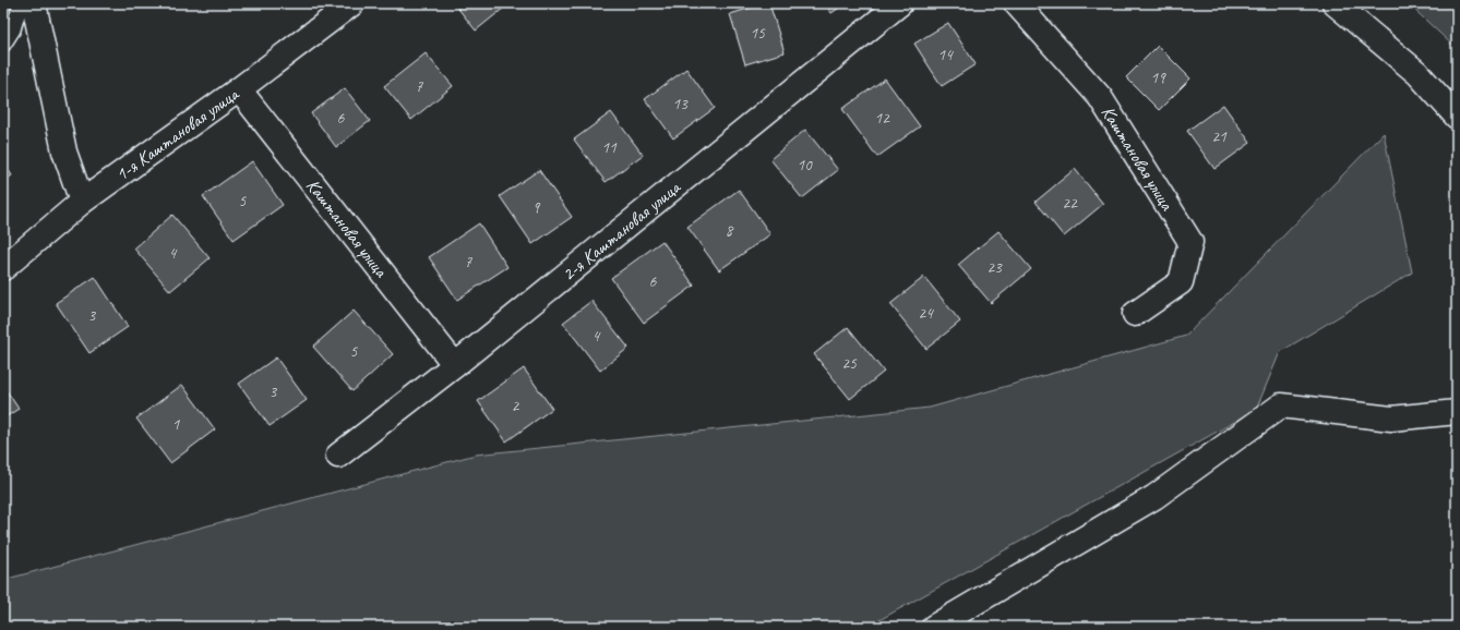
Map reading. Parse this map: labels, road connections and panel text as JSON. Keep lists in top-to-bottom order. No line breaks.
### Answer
{"streets":{"street":["1-я Каштановая улица","Каштановая улица","2-я Каштановая улица"]},"crossings":[["1-я Каштановая улица","Каштановая улица"],["Каштановая улица","2-я Каштановая улица"]],"house_numbers":["15","14","19","7","13","6","12","21","11","10","5","22","9","8","4","7","23","6","24","3","4","5","25","3","2","1"]}
